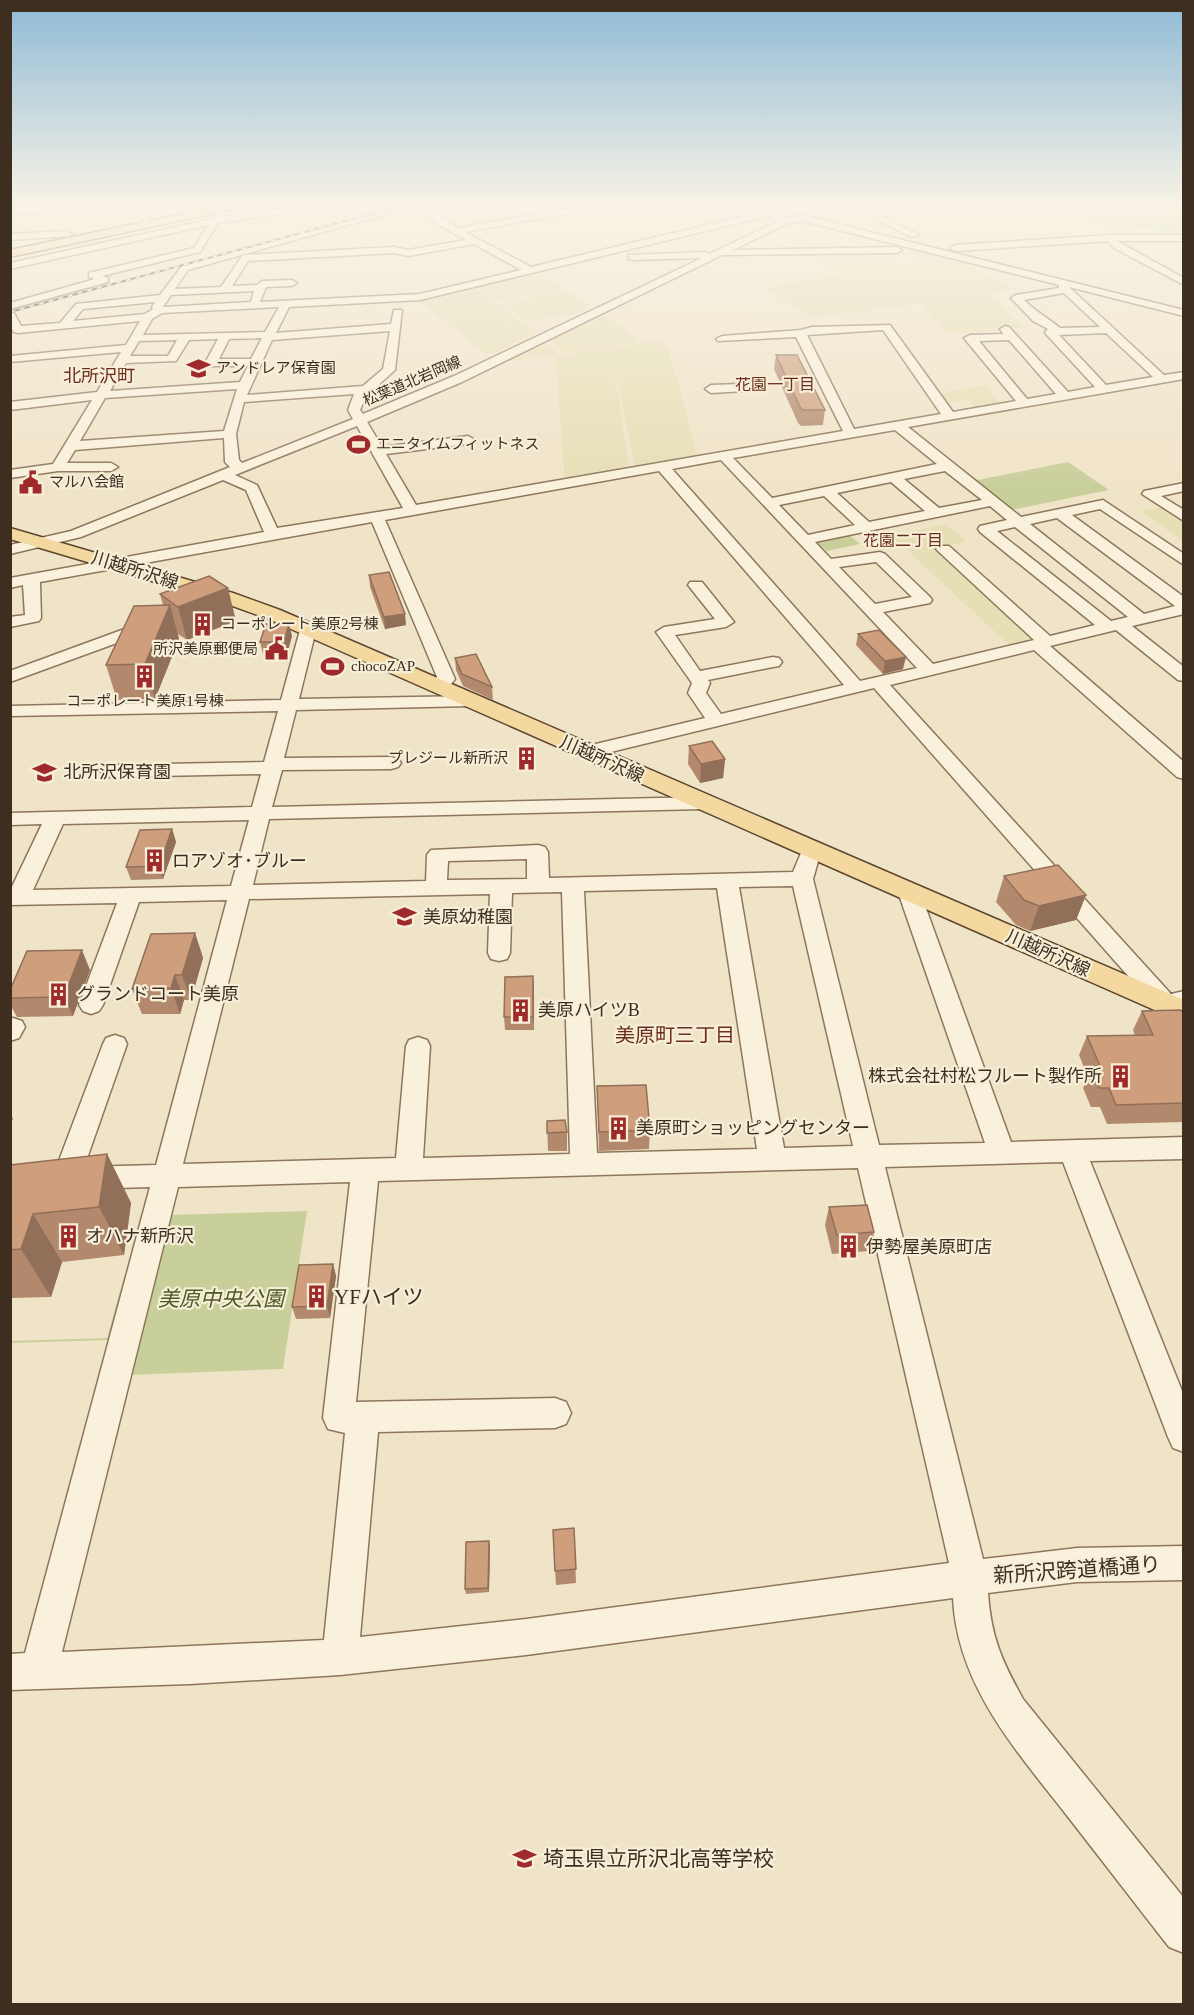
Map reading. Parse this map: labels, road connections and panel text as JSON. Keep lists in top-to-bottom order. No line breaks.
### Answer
{"streets":{"main road":["川越所沢線"],"street":["松葉道北岩岡線","新所沢跨道橋通り"]},"crossings":[["松葉道北岩岡線","川越所沢線"]],"districts":["北所沢町","花園一丁目","花園二丁目","美原町三丁目"],"parks":["美原中央公園"],"places":{"school or university":["アンドレア保育園","北所沢保育園","美原幼稚園","埼玉県立所沢北高等学校"],"sports":["エニタイムフィットネス","chocoZAP"],"public building":["マルハ会館","所沢美原郵便局"],"building":["コーポレート美原2号棟","コーポレート美原1号棟","プレジール新所沢","ロアゾオ･ブルー","グランドコート美原","美原ハイツB","株式会社村松フルート製作所","美原町ショッピングセンター","オハナ新所沢","伊勢屋美原町店","YFハイツ"]}}
